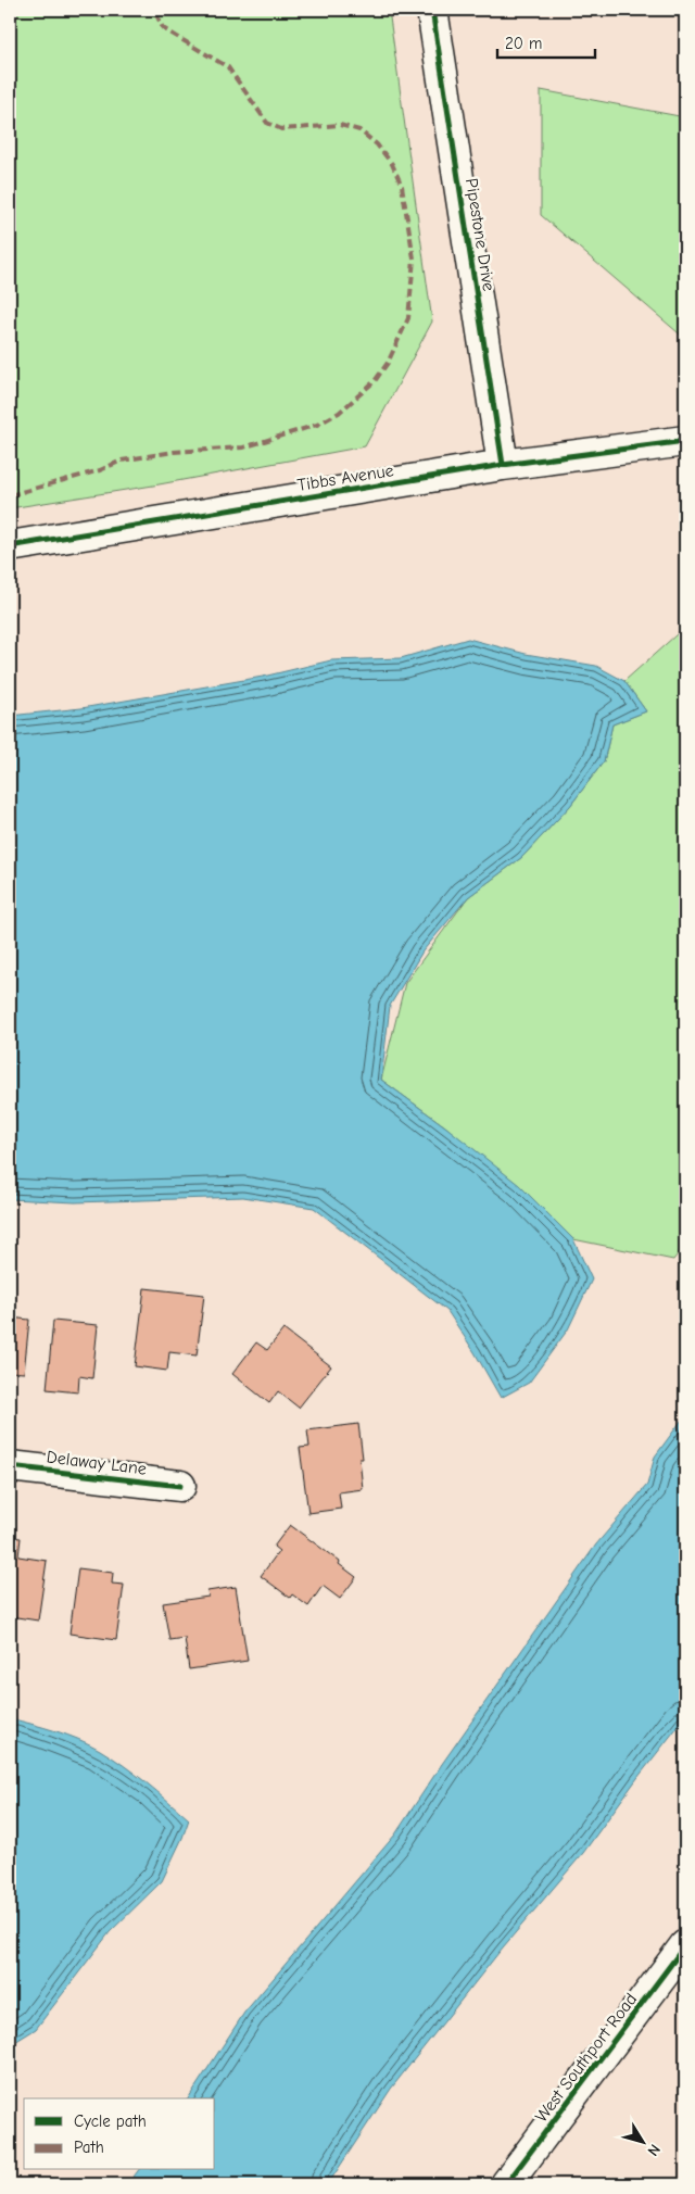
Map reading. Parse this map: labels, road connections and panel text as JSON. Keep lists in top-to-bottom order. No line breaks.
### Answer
{"streets":{"street":["Pipestone Drive","Tibbs Avenue","Delaway Lane","West Southport Road"]},"crossings":[["Pipestone Drive","Tibbs Avenue"]],"legend":["Cycle path","Path"],"scale_bar":"20 m","north":"bottom right"}
